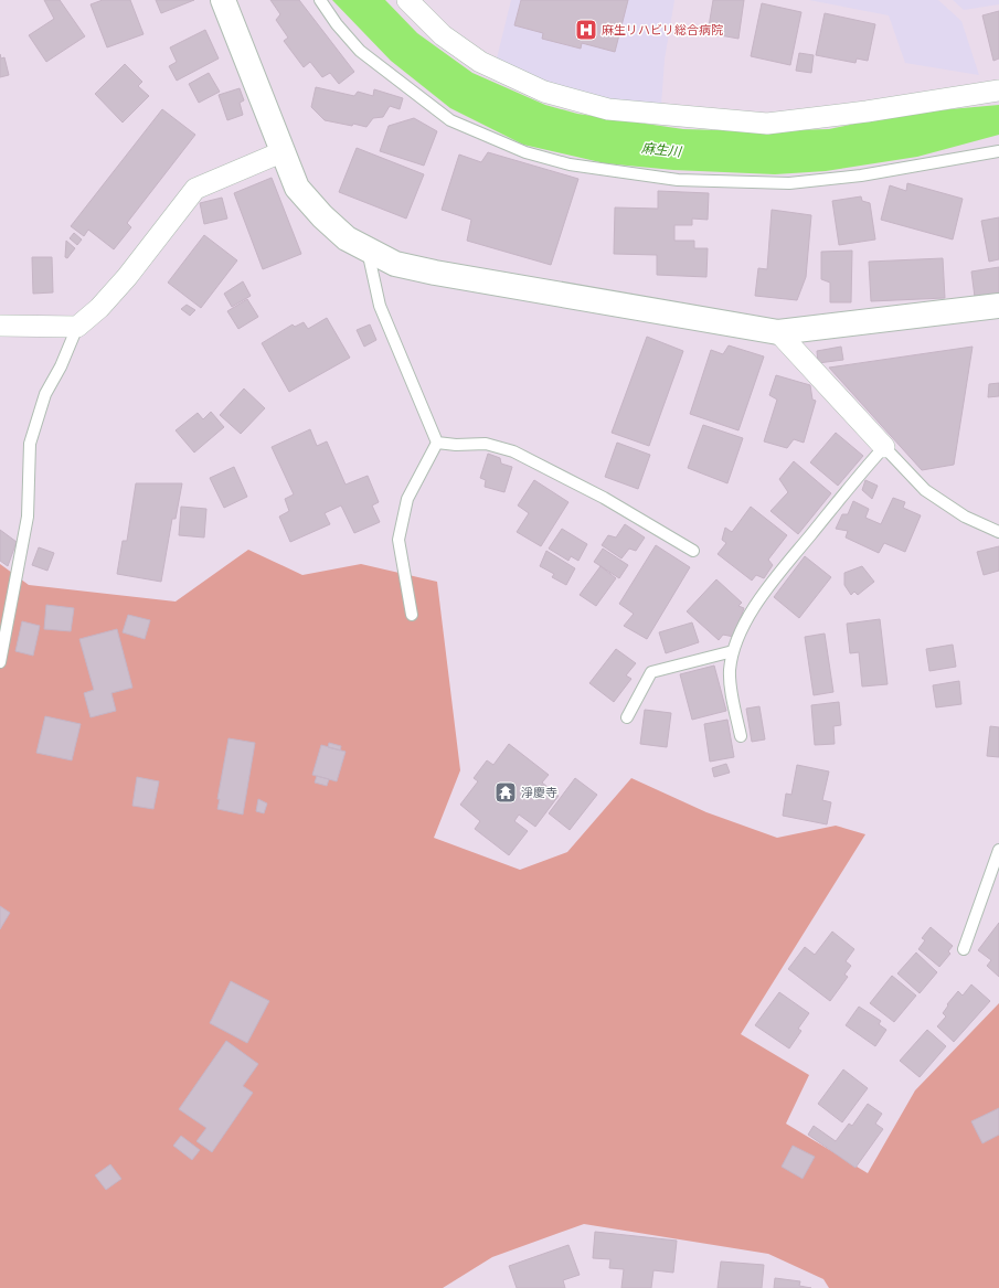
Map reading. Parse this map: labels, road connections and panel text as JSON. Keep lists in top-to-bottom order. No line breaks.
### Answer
{"water":["麻生川"],"places":{"hospital":["麻生リハビリ総合病院"],"temple":["淨慶寺"]}}
